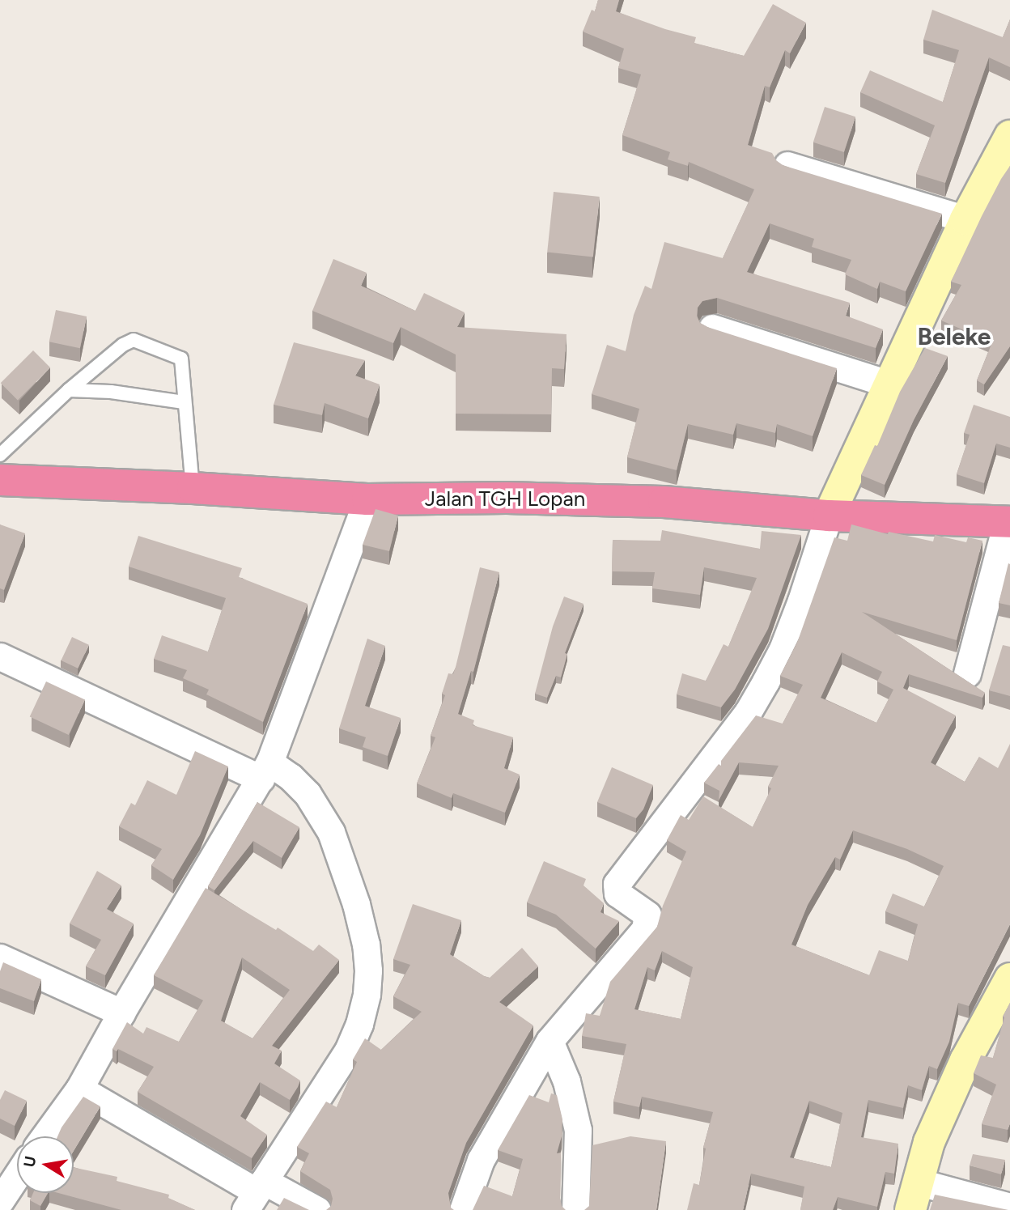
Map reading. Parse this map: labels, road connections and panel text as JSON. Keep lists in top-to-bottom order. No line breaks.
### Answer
{"streets":{"highway":["Jalan TGH Lopan"]},"districts":["Beleke"],"north":"left"}
